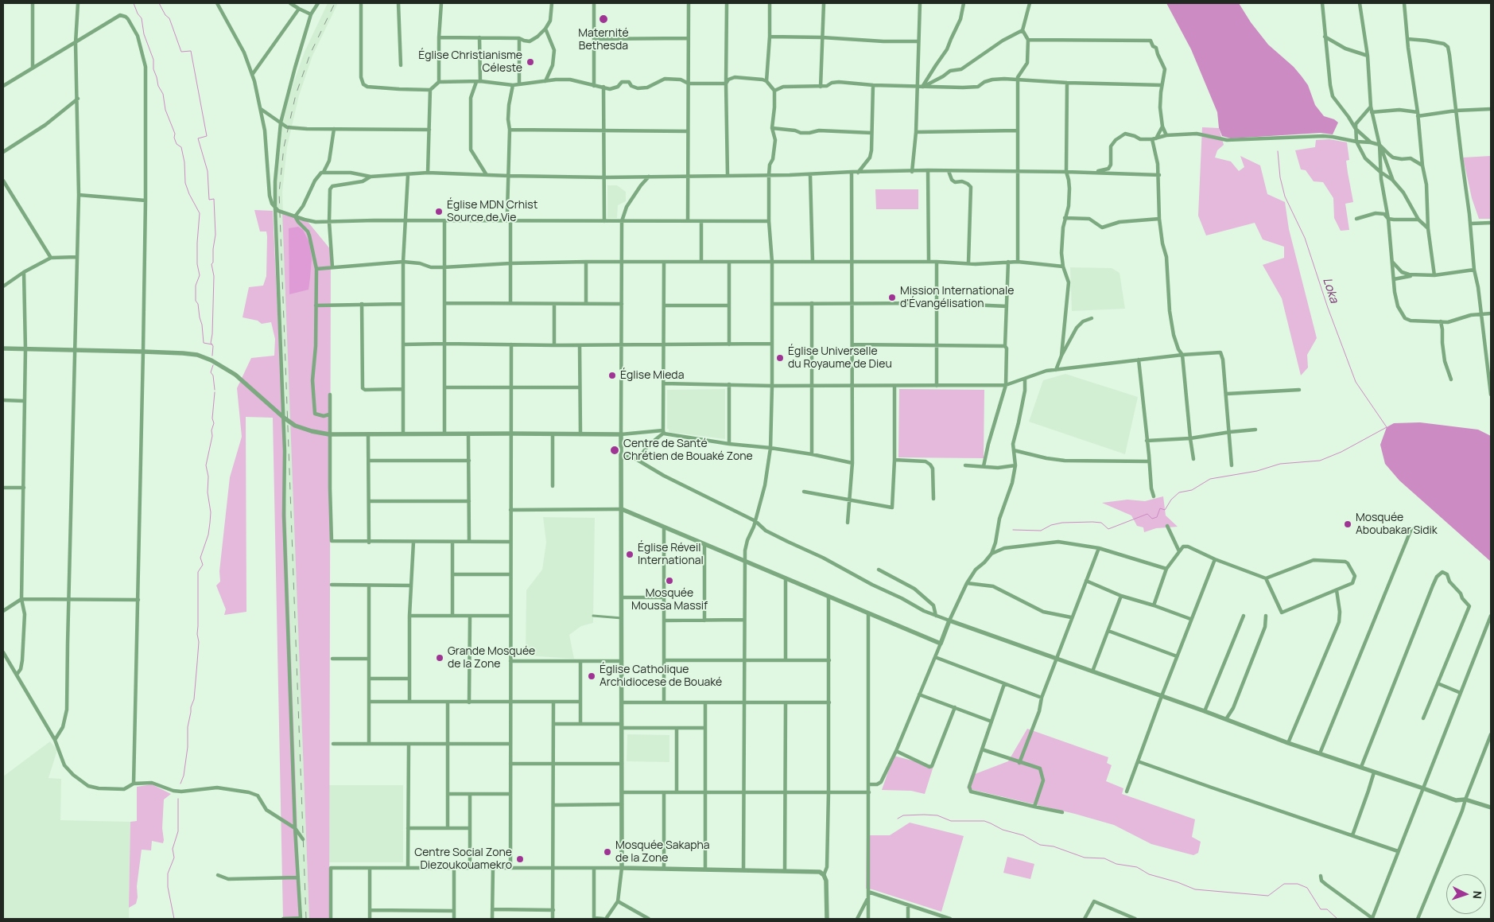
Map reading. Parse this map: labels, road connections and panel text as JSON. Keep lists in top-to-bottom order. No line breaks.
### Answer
{"water":["Loka"],"places":["Maternité Bethesda","Église Christianisme Céleste","Église MDN Crhist Source de Vie","Mission Internationale d'Évangélisation","Église Universelle du Royaume de Dieu","Église Mieda","Centre de Santé Chrétien de Bouaké Zone","Mosquée Aboubakar Sidik","Église Réveil International","Mosquée Moussa Massif","Grande Mosquée de la Zone","Église Catholique Archidiocese de Bouaké","Mosquée Sakapha de la Zone","Centre Social Zone Diezoukouamekro"],"north":"right"}
